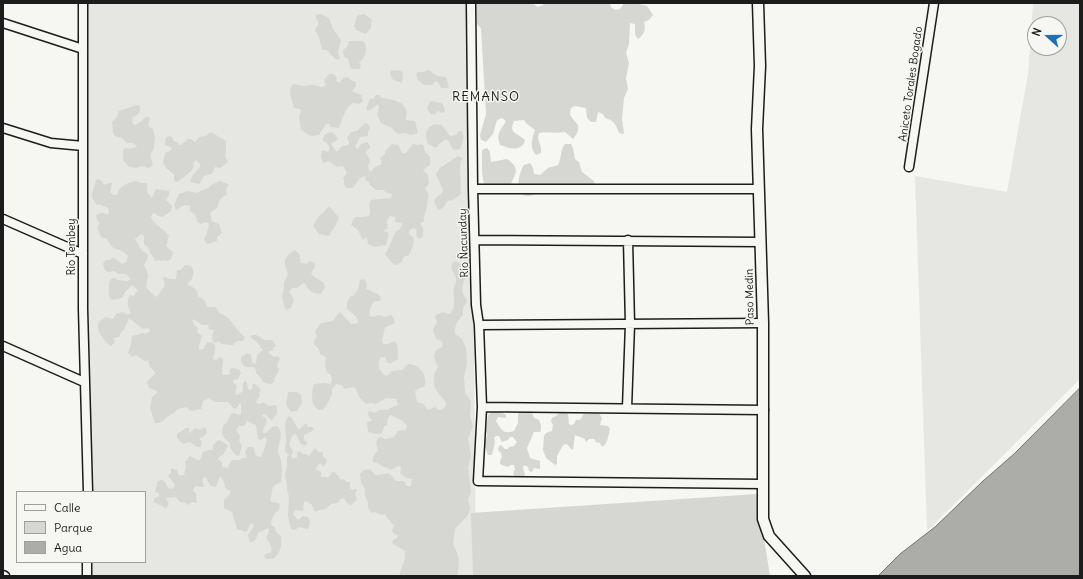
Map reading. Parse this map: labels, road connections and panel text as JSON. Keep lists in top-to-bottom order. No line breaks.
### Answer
{"streets":{"street":["Aniceto Torales Bogado","Río Ñacunday","Río Tembey","Paso Medin"]},"crossings":[["Río Ñacunday","Paso Medin"]],"districts":["REMANSO"],"legend":["Calle","Parque","Agua"],"north":"left"}
